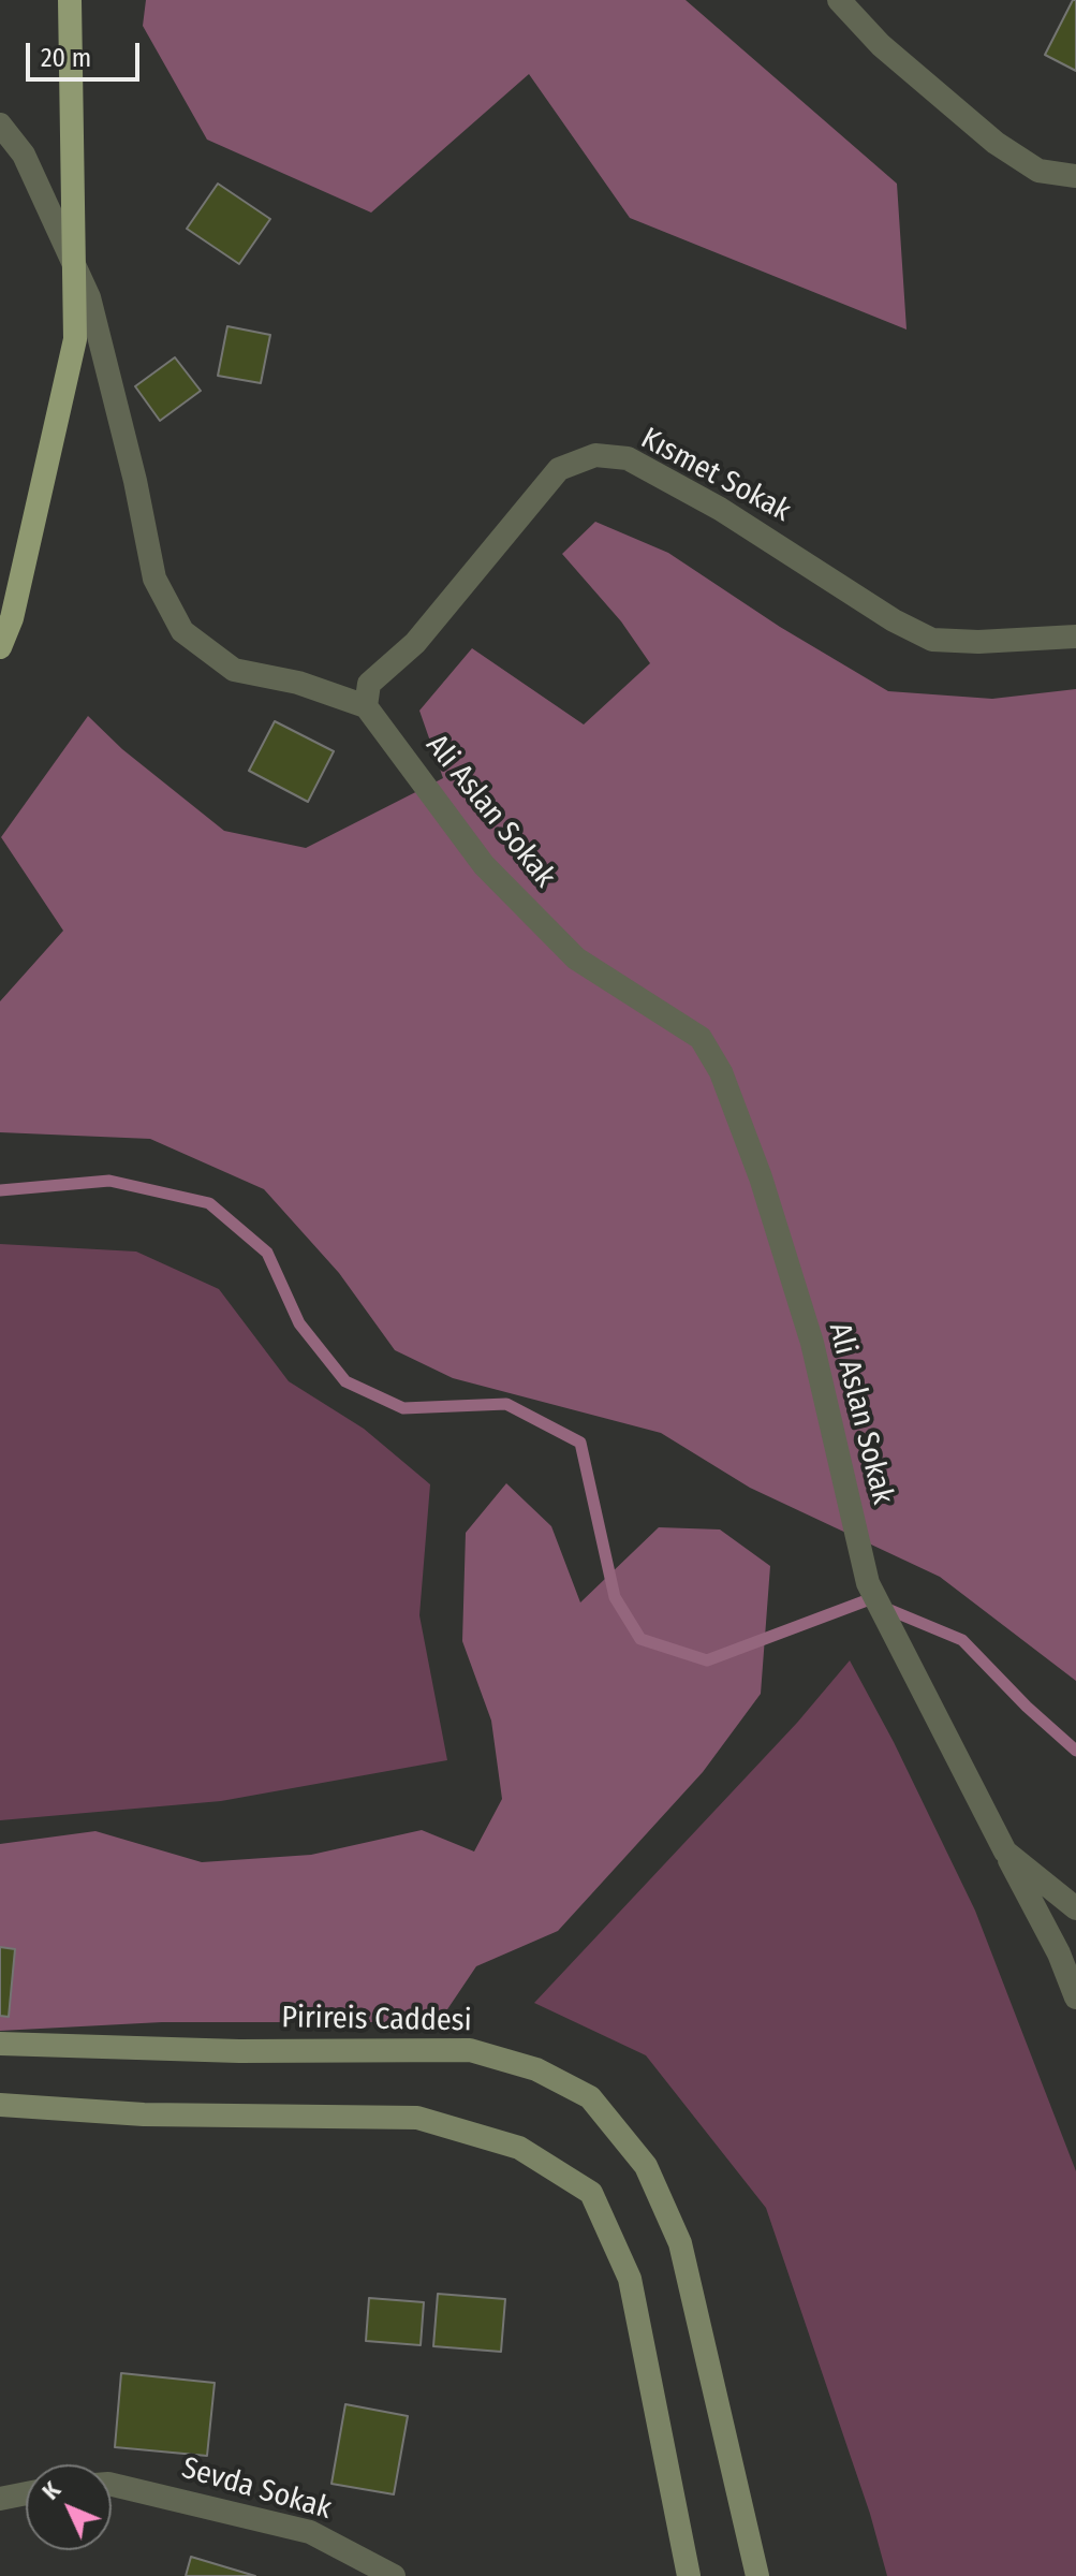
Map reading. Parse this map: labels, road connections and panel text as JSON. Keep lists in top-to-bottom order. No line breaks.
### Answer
{"streets":{"main road":["Pirireis Caddesi"],"street":["Kısmet Sokak","Ali Aslan Sokak","Sevda Sokak"]},"crossings":[["Kısmet Sokak","Ali Aslan Sokak"]],"scale_bar":"20 m","north":"top left"}
